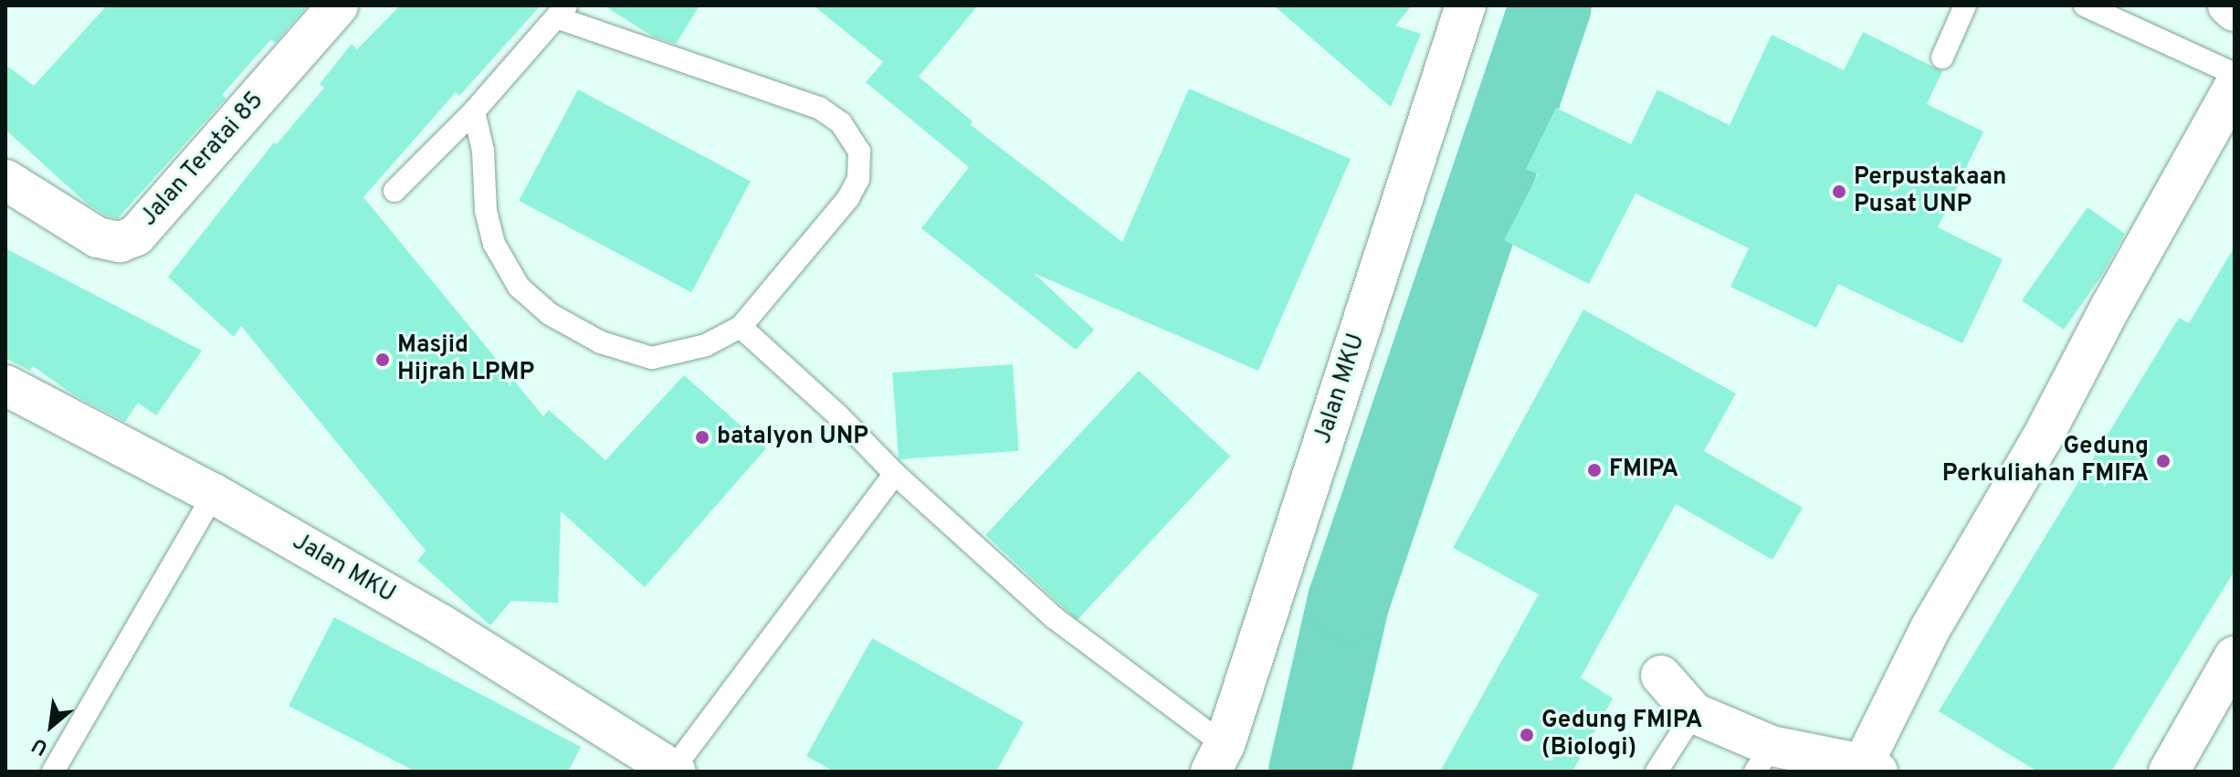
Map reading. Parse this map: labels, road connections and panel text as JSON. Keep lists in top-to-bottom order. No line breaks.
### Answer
{"streets":{"street":["Jalan Teratai 85","Jalan MKU"]},"places":["Perpustakaan Pusat UNP","Masjid Hijrah LPMP","batalyon UNP","Gedung Perkuliahan FMIFA","FMIPA","Gedung FMIPA (Biologi)"],"north":"bottom left"}
